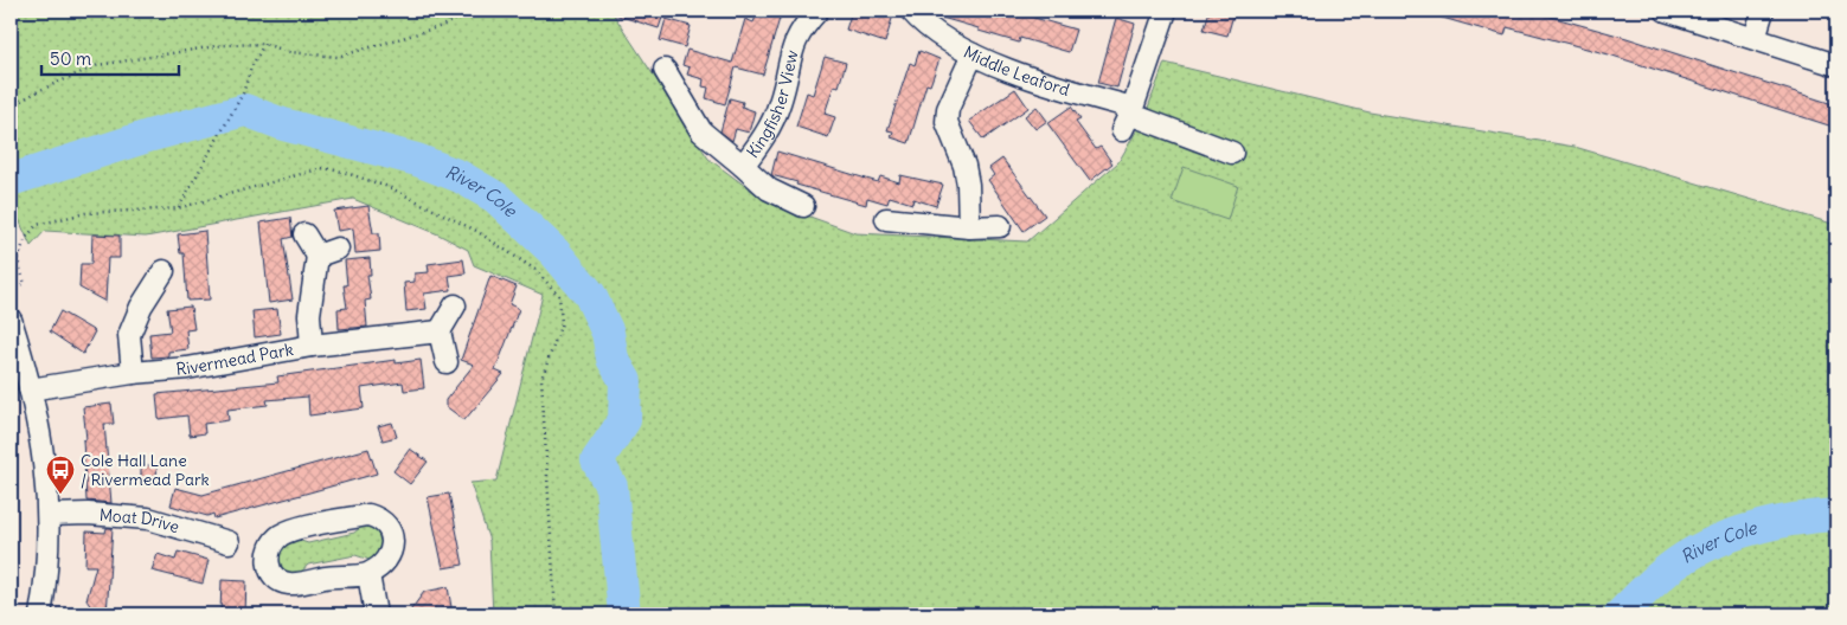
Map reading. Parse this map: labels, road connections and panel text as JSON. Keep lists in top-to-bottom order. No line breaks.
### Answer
{"streets":{"street":["Middle Leaford","Kingfisher View","Rivermead Park","Moat Drive"]},"water":["River Cole"],"places":{"bus stop":["Cole Hall Lane / Rivermead Park"]},"scale_bar":"50 m"}
